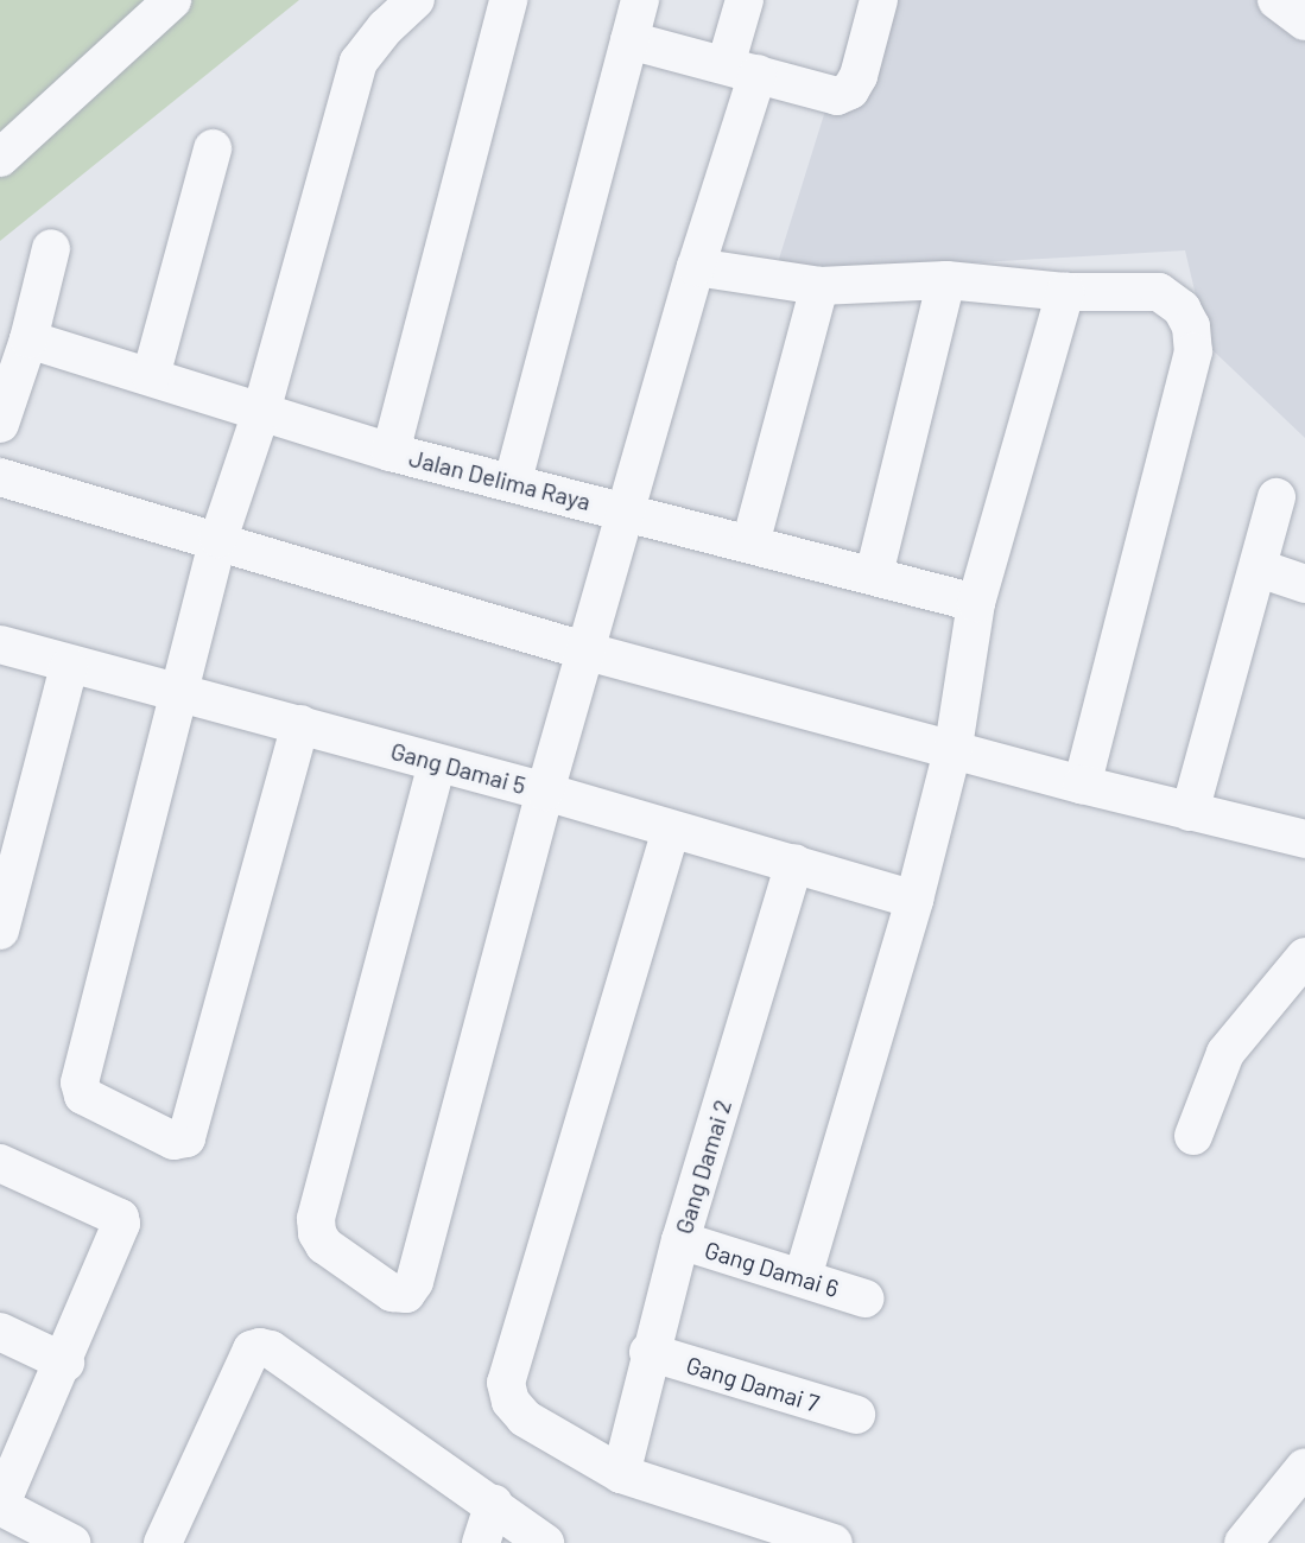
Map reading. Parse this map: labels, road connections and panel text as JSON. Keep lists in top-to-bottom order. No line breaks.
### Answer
{"streets":{"street":["Jalan Delima Raya","Gang Damai 5","Gang Damai 2","Gang Damai 6","Gang Damai 7"]},"crossings":[["Gang Damai 5","Gang Damai 2"],["Gang Damai 2","Gang Damai 6"],["Gang Damai 2","Gang Damai 7"]]}
